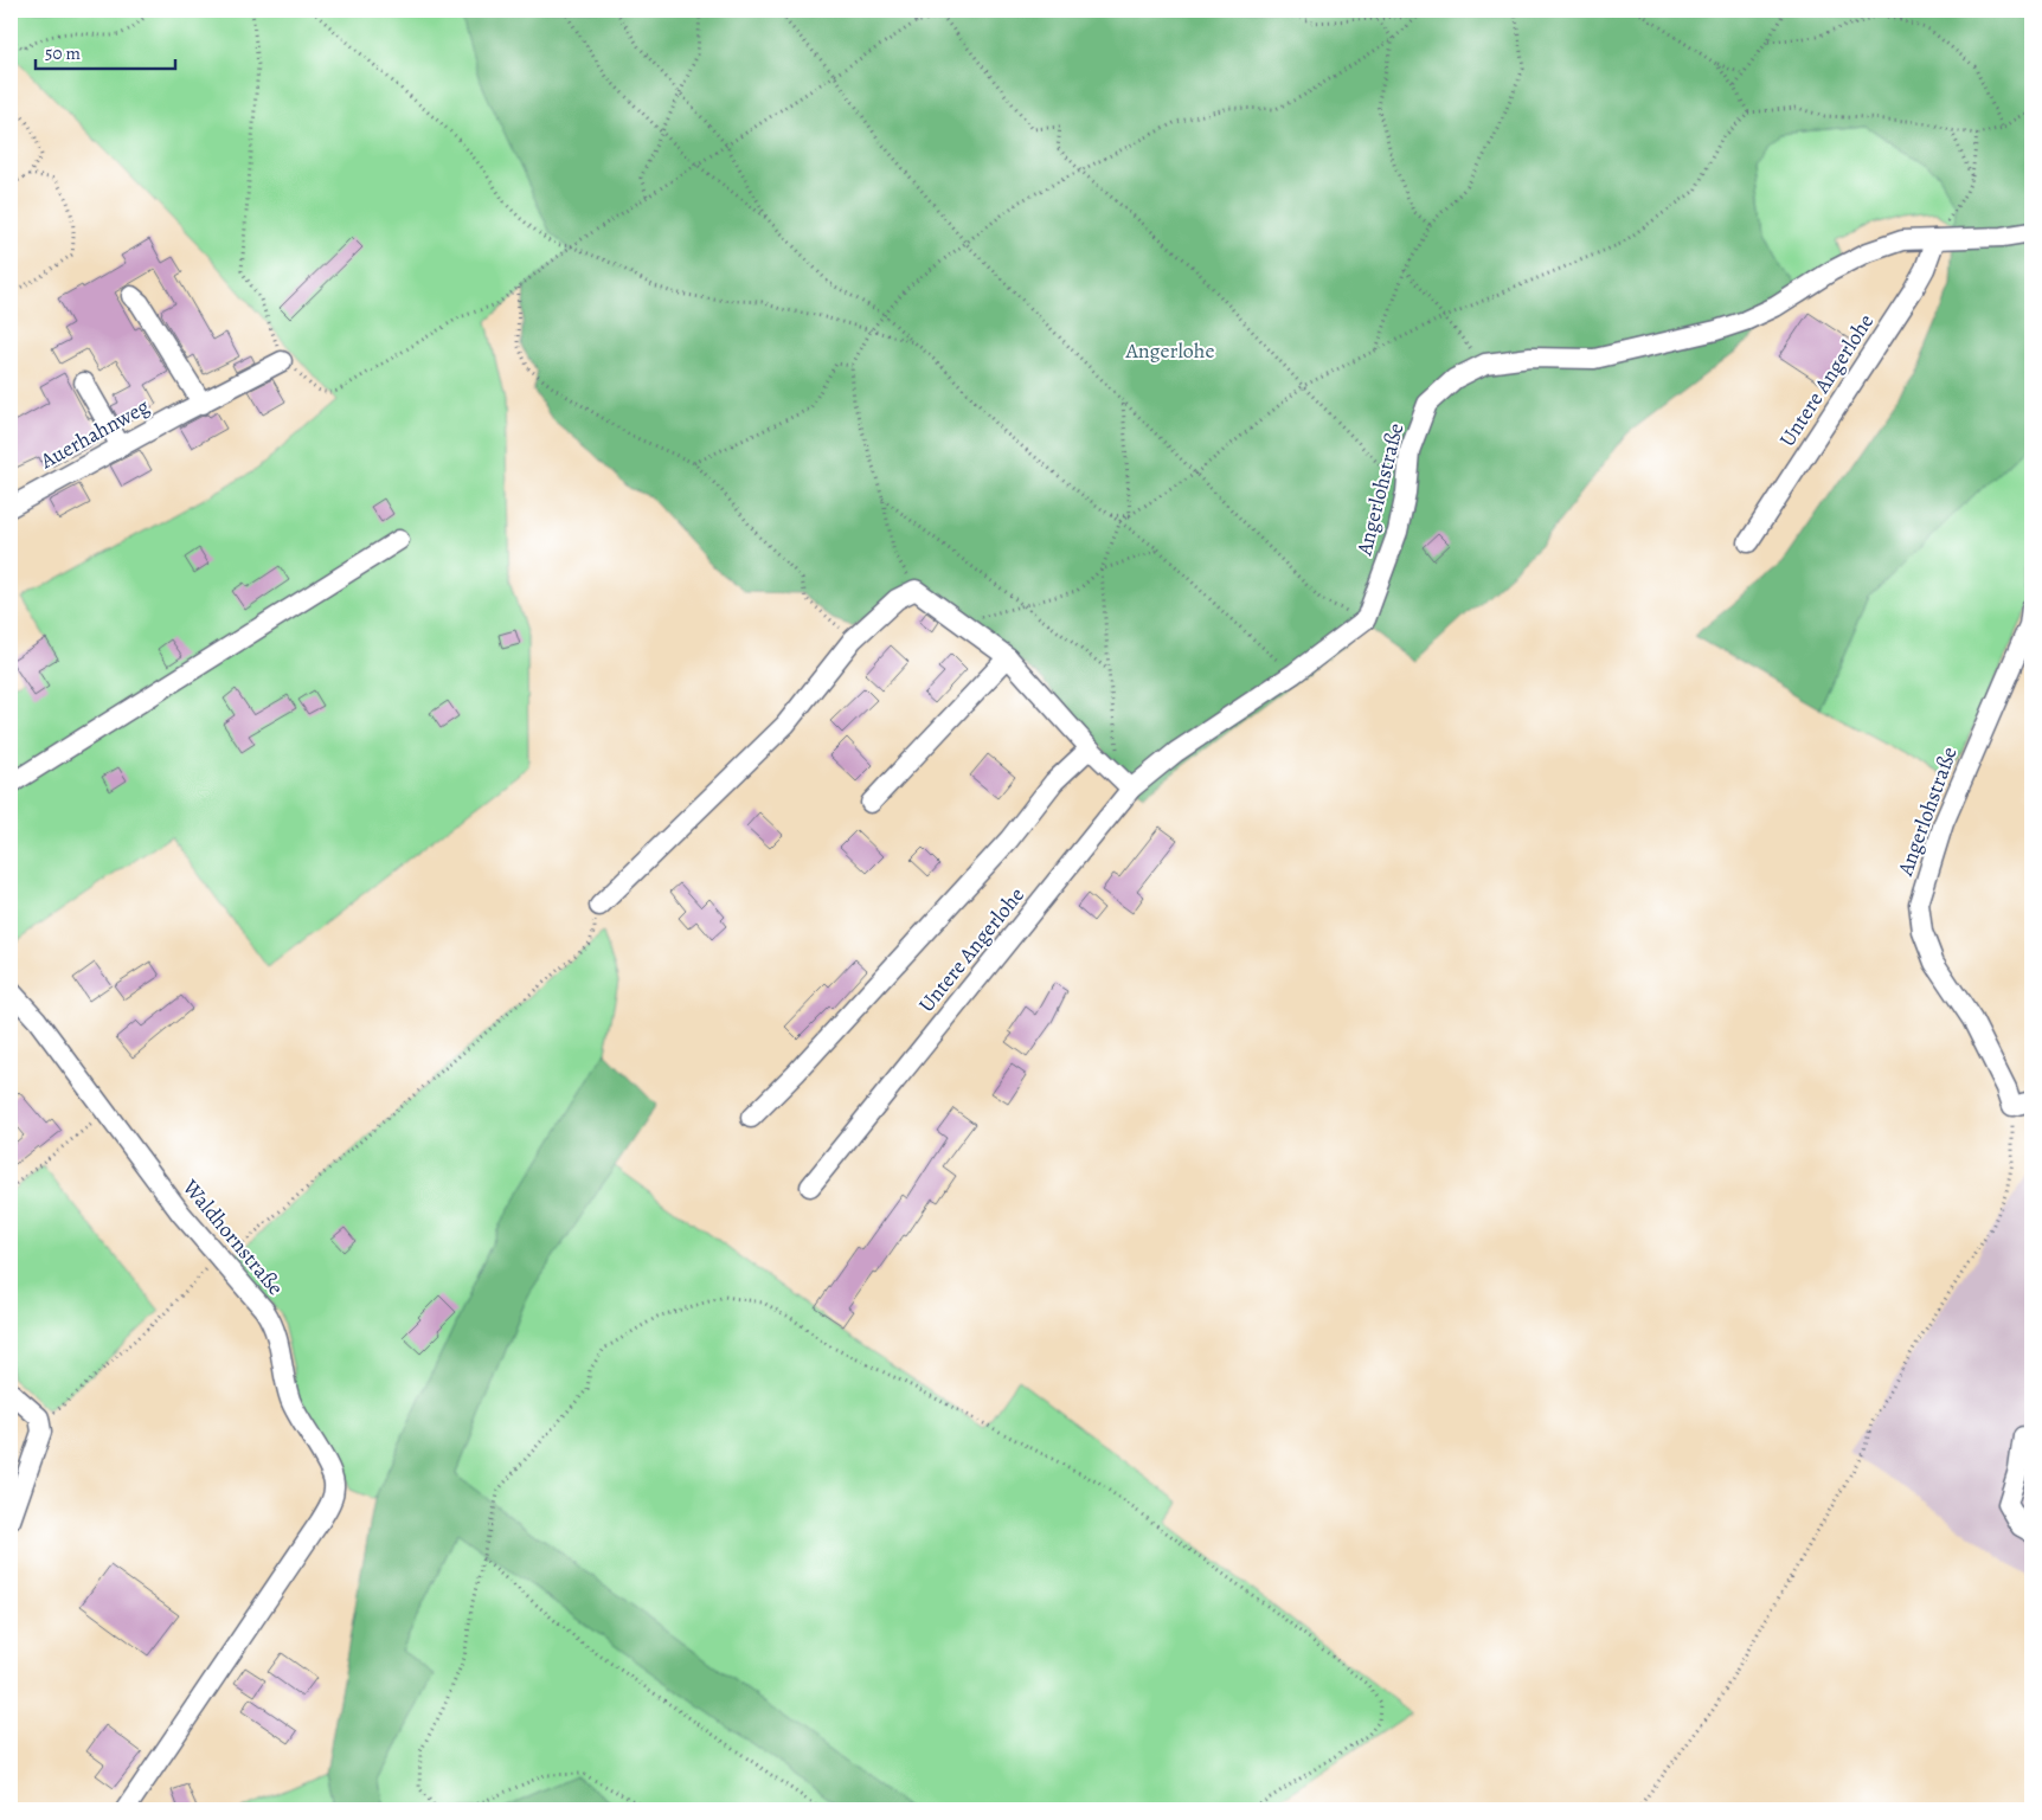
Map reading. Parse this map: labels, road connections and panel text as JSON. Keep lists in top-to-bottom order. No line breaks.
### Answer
{"streets":{"street":["Untere Angerlohe","Auerhahnweg","Angerlohstraße","Waldhornstraße"]},"crossings":[["Untere Angerlohe","Angerlohstraße"]],"parks":["Angerlohe"],"scale_bar":"50 m"}
